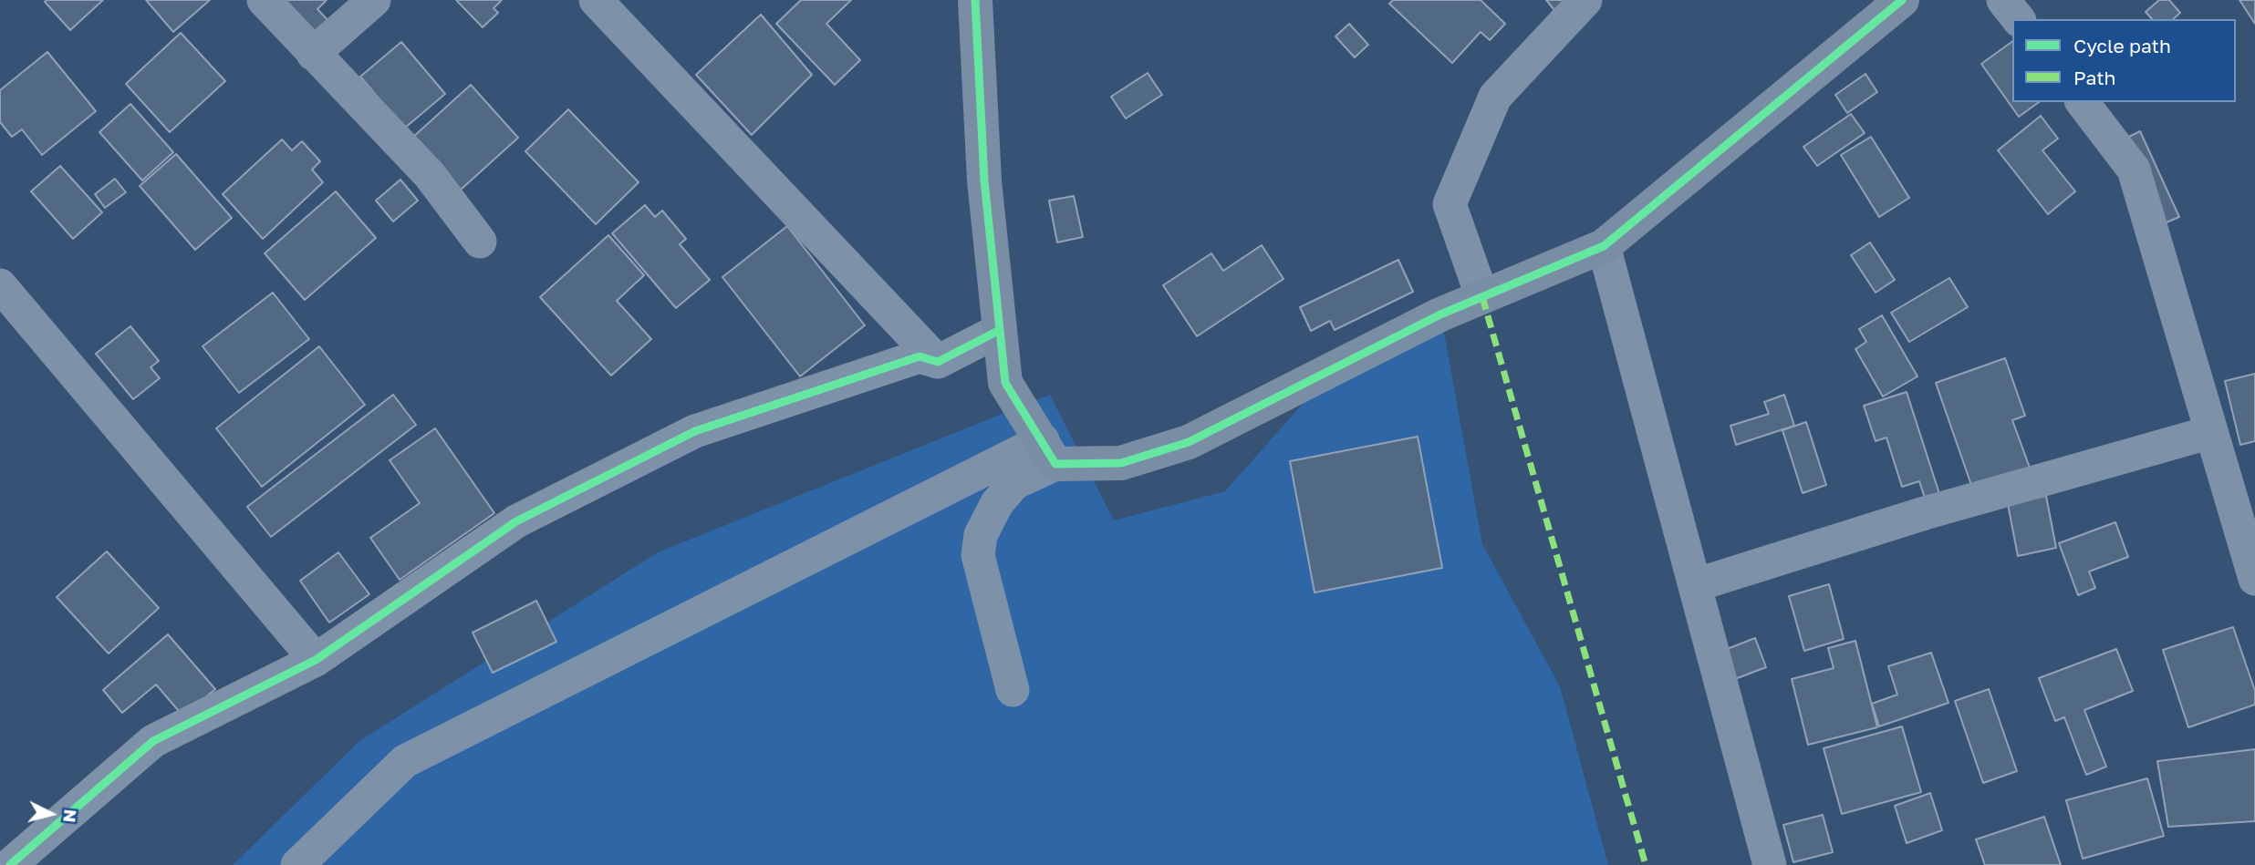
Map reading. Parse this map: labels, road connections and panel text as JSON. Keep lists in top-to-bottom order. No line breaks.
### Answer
{"legend":["Cycle path","Path"],"north":"right"}
